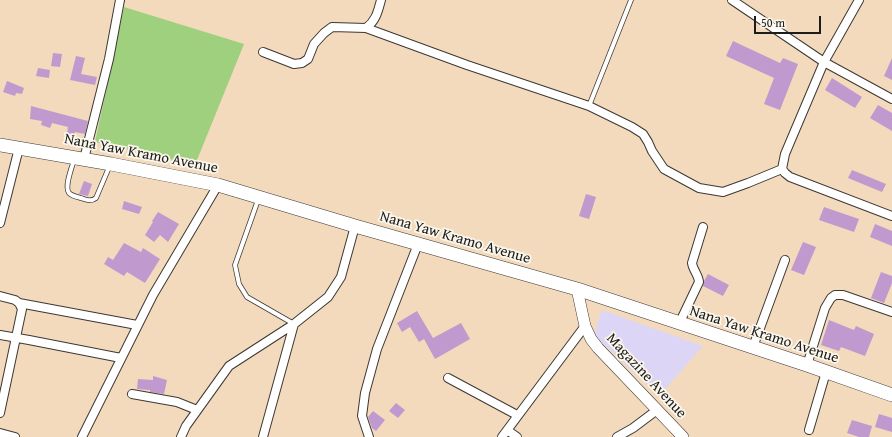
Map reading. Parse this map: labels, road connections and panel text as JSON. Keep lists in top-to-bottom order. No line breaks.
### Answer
{"streets":{"main road":["Nana Yaw Kramo Avenue"],"street":["Magazine Avenue"]},"crossings":[["Nana Yaw Kramo Avenue","Magazine Avenue"]],"scale_bar":"50 m"}
